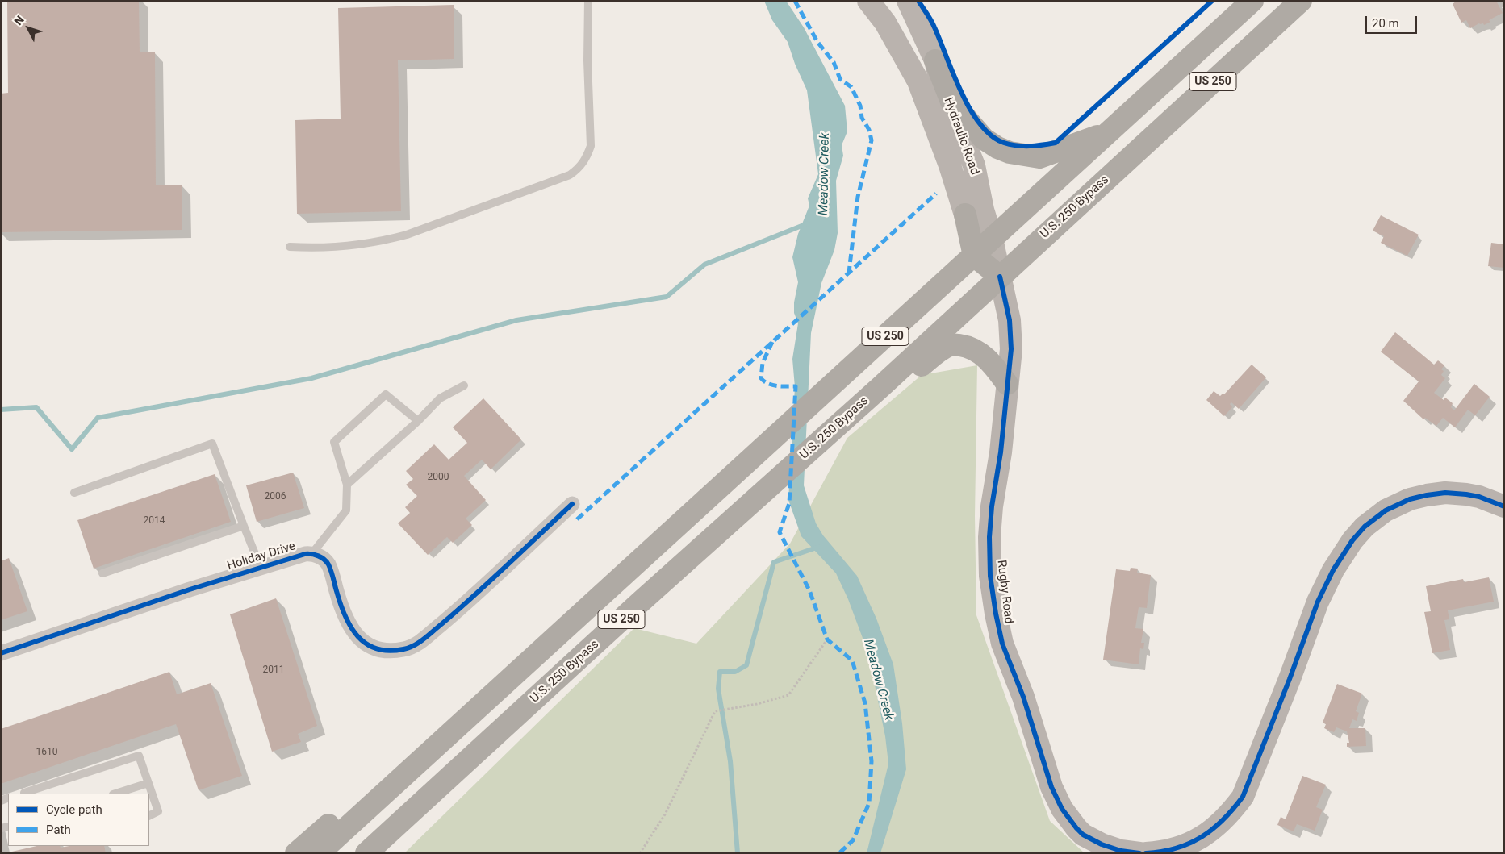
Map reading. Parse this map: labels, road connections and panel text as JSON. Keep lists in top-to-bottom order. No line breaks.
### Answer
{"streets":{"highway":["US 250","U.S. 250 Bypass"],"street":["Hydraulic Road","Holiday Drive","Rugby Road"]},"crossings":[["US 250","Hydraulic Road"],["Hydraulic Road","U.S. 250 Bypass"],["Hydraulic Road","Rugby Road"],["U.S. 250 Bypass","Rugby Road"]],"water":["Meadow Creek"],"house_numbers":["2000","2006","2014","2011","1610"],"legend":["Cycle path","Path"],"scale_bar":"20 m","north":"top left"}
